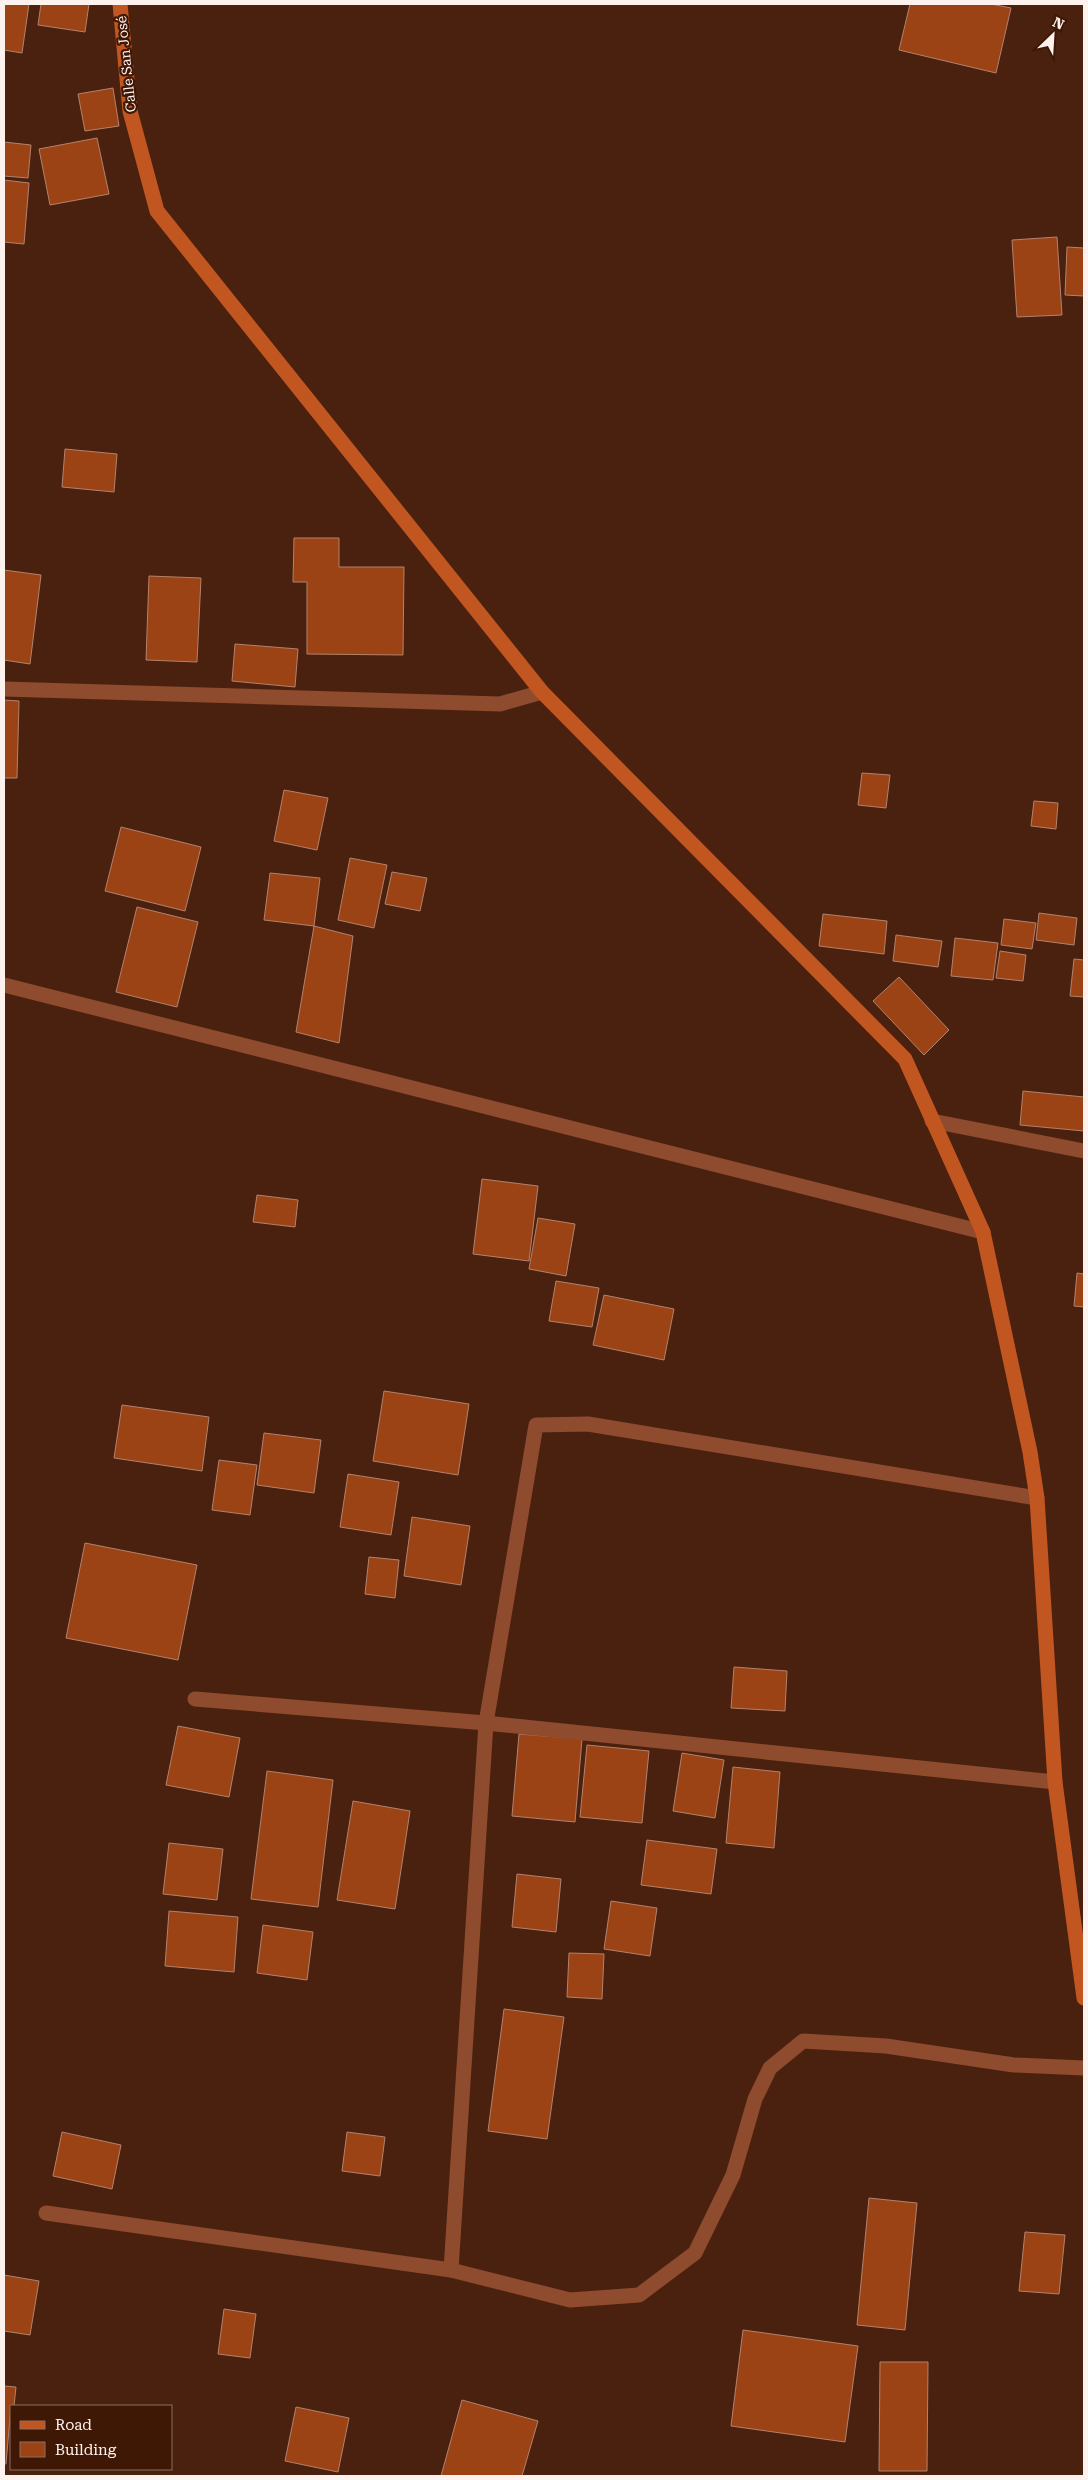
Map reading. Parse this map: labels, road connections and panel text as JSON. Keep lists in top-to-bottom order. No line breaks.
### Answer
{"streets":{"street":["Calle San José"]},"legend":["Road","Building"],"north":"top right"}
